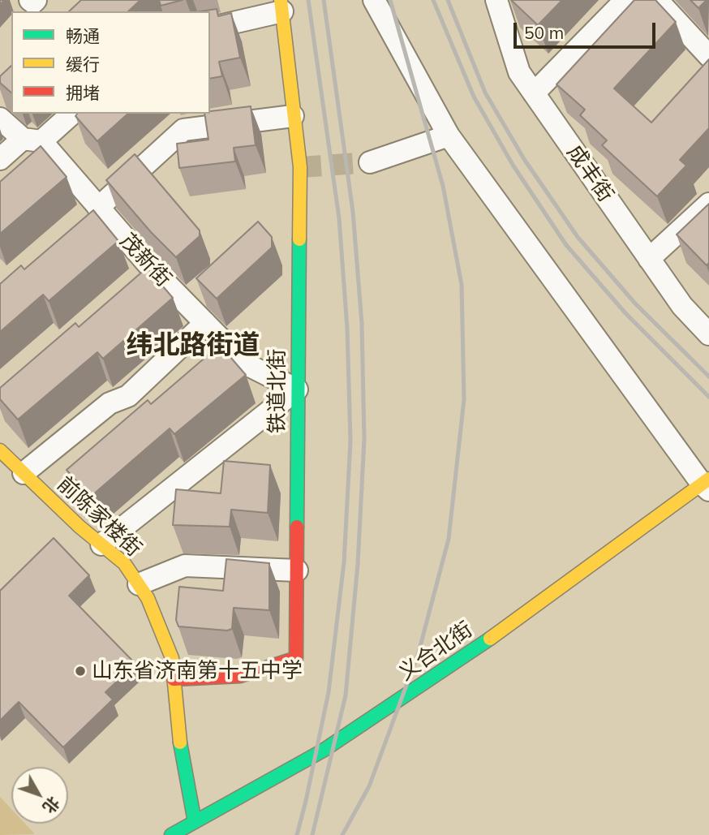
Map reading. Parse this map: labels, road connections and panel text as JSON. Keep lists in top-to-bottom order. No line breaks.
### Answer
{"streets":{"street":["成丰街","茂新街","铁道北街","前陈家楼街","义合北街"]},"crossings":[["茂新街","铁道北街"],["铁道北街","前陈家楼街"],["前陈家楼街","义合北街"]],"districts":["纬北路街道"],"places":["山东省济南第十五中学"],"legend":["畅通","缓行","拥堵"],"scale_bar":"50 m","north":"bottom right"}
